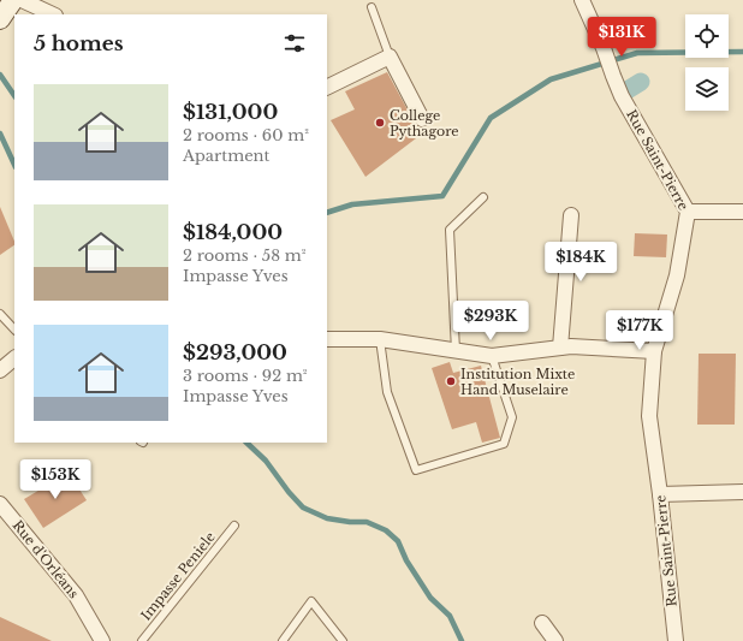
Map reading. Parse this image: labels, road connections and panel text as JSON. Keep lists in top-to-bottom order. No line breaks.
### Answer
{"streets":{"street":["Rue Saint-Pierre","Rue d'Orléans"],"lane":["Impasse Peniele"]},"places":["College Pythagore","Institution Mixte Hand Muselaire"],"page":{"heading":"5 homes","price":["$131K","$184K","$293K","$177K","$153K"],"list":[{"name":"$131,000","note":"2 rooms · 60 m² · Apartment"},{"name":"$184,000","note":"2 rooms · 58 m² · Impasse Yves"},{"name":"$293,000","note":"3 rooms · 92 m² · Impasse Yves"}]}}
